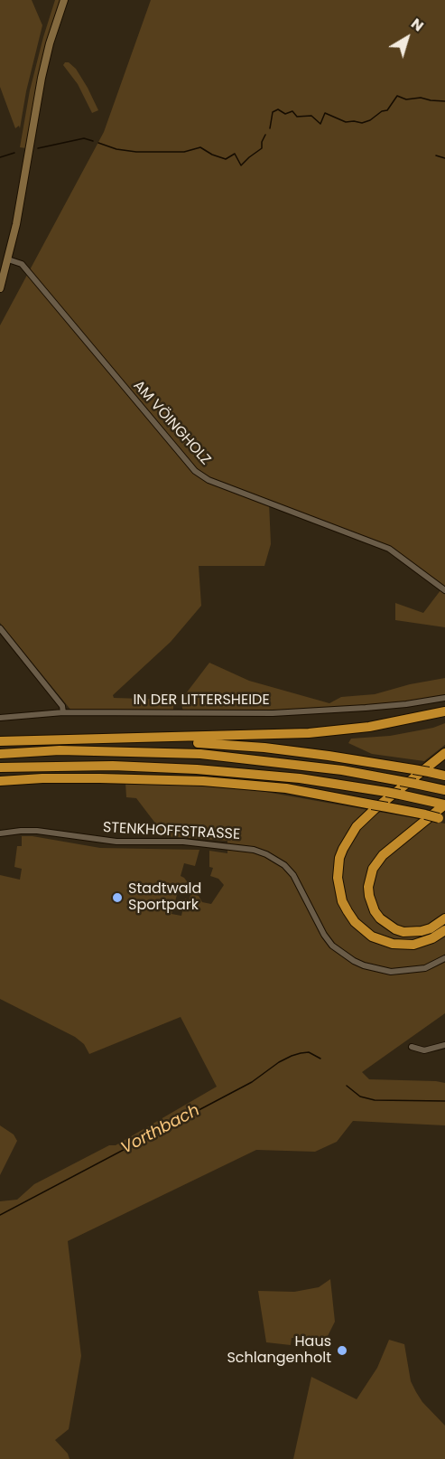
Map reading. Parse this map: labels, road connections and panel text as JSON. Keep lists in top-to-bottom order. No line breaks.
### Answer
{"streets":{"street":["AM VÖINGHOLZ","IN DER LITTERSHEIDE","STENKHOFFSTRASSE"]},"water":["Vorthbach"],"places":["Stadtwald Sportpark","Haus Schlangenholt"],"north":"top right"}
